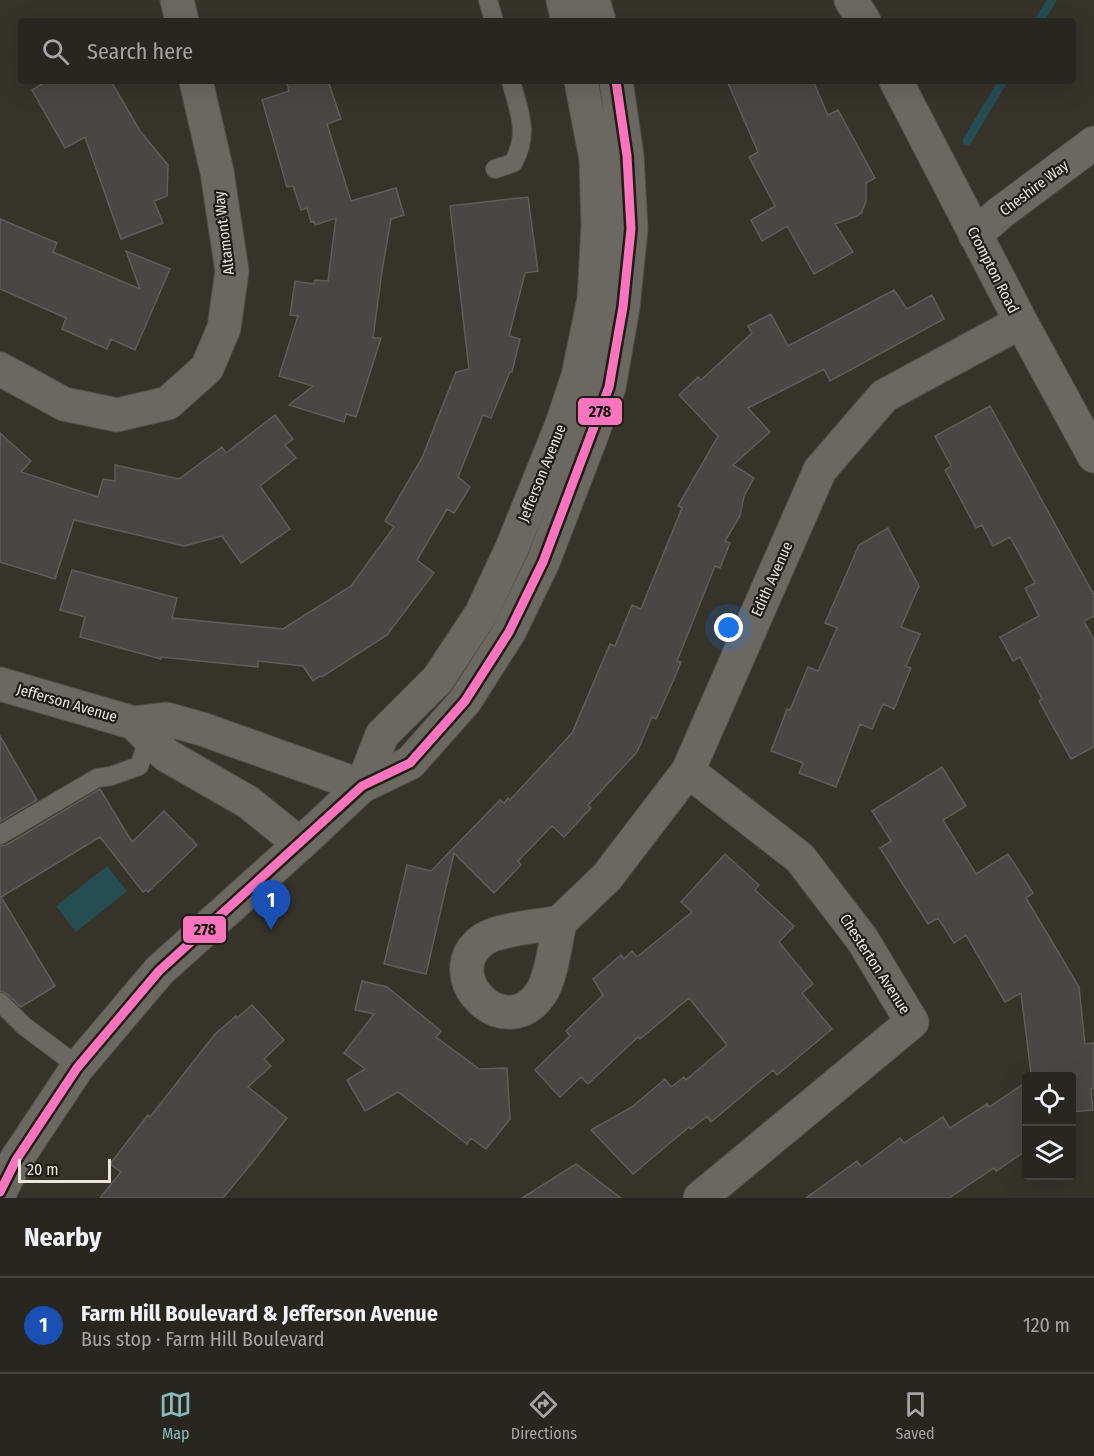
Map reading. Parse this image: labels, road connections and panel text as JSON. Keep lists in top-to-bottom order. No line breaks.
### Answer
{"streets":{"street":["Cheshire Way","Altamont Way","Crompton Road","Jefferson Avenue","Edith Avenue","Chesterton Avenue"]},"crossings":[["Cheshire Way","Crompton Road"],["Crompton Road","Edith Avenue"],["Edith Avenue","Chesterton Avenue"]],"lines":["transit line 278"],"scale_bar":"20 m","page":{"search":"Search here","pins":"1","scale":"20 m","heading":"Nearby","list":[{"mark":"1","name":"Farm Hill Boulevard & Jefferson Avenue","note":"Bus stop · Farm Hill Boulevard","value":"120 m"}],"nav":["Map","Directions","Saved"]}}
